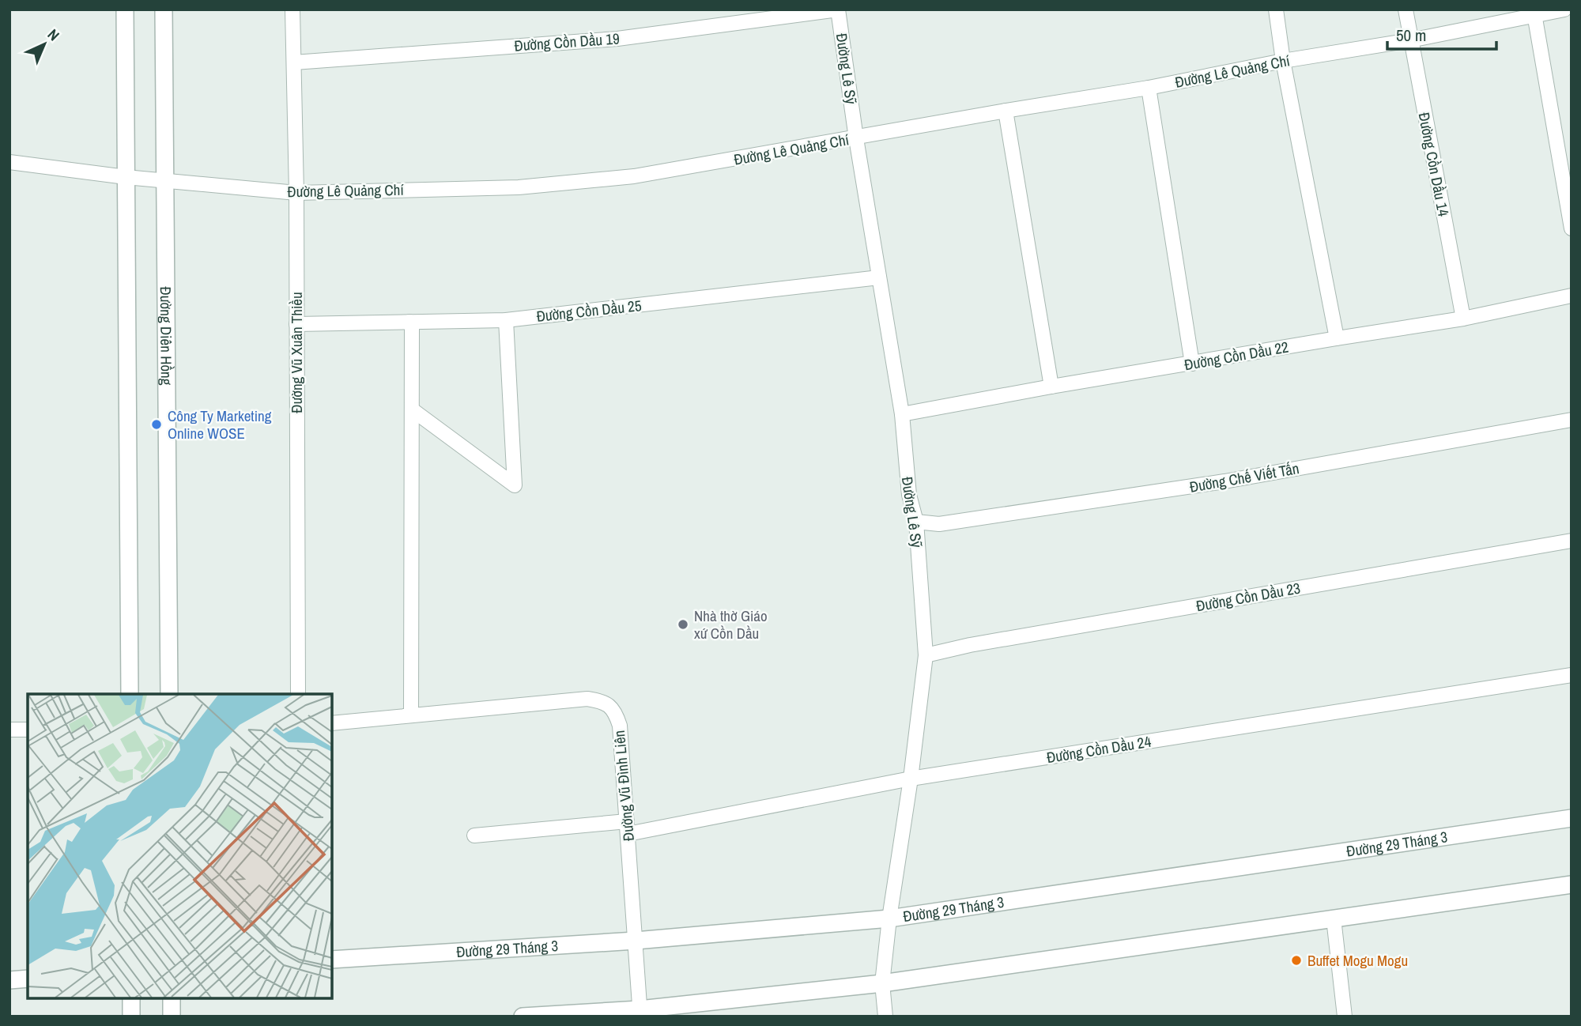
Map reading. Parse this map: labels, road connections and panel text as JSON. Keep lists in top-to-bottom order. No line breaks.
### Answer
{"streets":{"street":["Đường Cồn Dầu 19","Đường Lê Sỹ","Đường Lê Quảng Chí","Đường Cồn Dầu 14","Đường Cồn Dầu 25","Đường Diên Hồng","Đường Vũ Xuân Thiều","Đường Cồn Dầu 22","Đường Chế Viết Tấn","Đường Cồn Dầu 23","Đường Cồn Dầu 24","Đường Vũ Đình Liên","Đường 29 Tháng 3"]},"crossings":[["Đường Cồn Dầu 19","Đường Lê Sỹ"],["Đường Cồn Dầu 19","Đường Vũ Xuân Thiều"],["Đường Lê Sỹ","Đường Lê Quảng Chí"],["Đường Lê Sỹ","Đường Cồn Dầu 25"],["Đường Lê Sỹ","Đường Cồn Dầu 22"],["Đường Lê Sỹ","Đường Chế Viết Tấn"],["Đường Lê Sỹ","Đường Cồn Dầu 23"],["Đường Lê Sỹ","Đường Cồn Dầu 24"],["Đường Lê Sỹ","Đường 29 Tháng 3"],["Đường Lê Quảng Chí","Đường Cồn Dầu 14"],["Đường Lê Quảng Chí","Đường Diên Hồng"],["Đường Lê Quảng Chí","Đường Vũ Xuân Thiều"],["Đường Cồn Dầu 14","Đường Cồn Dầu 22"],["Đường Cồn Dầu 25","Đường Vũ Xuân Thiều"],["Đường Cồn Dầu 24","Đường Vũ Đình Liên"],["Đường Vũ Đình Liên","Đường 29 Tháng 3"]],"places":["Công Ty Marketing Online WOSE","Nhà thờ Giáo xứ Cồn Dầu","Buffet Mogu Mogu"],"scale_bar":"50 m","north":"top right"}
